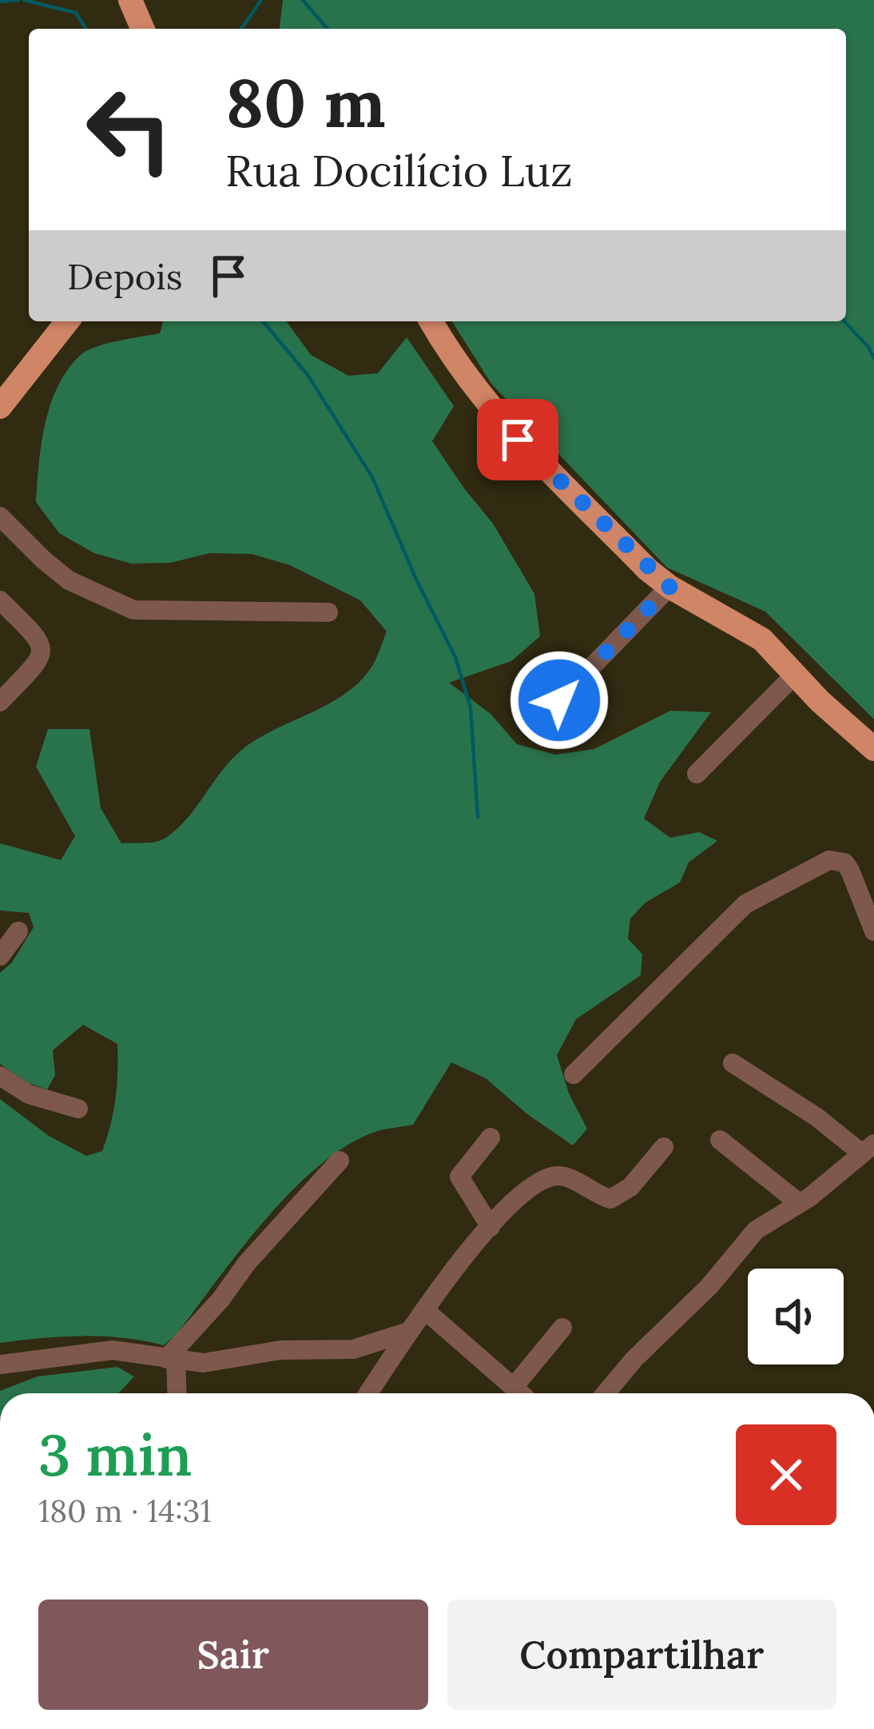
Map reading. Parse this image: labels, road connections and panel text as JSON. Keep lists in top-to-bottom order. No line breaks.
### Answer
{"page":{"turn":["80 m","Rua Docilício Luz"],"then":"Depois","heading":["3 min","180 m · 14:31"],"buttons":["Sair","Compartilhar"]}}
